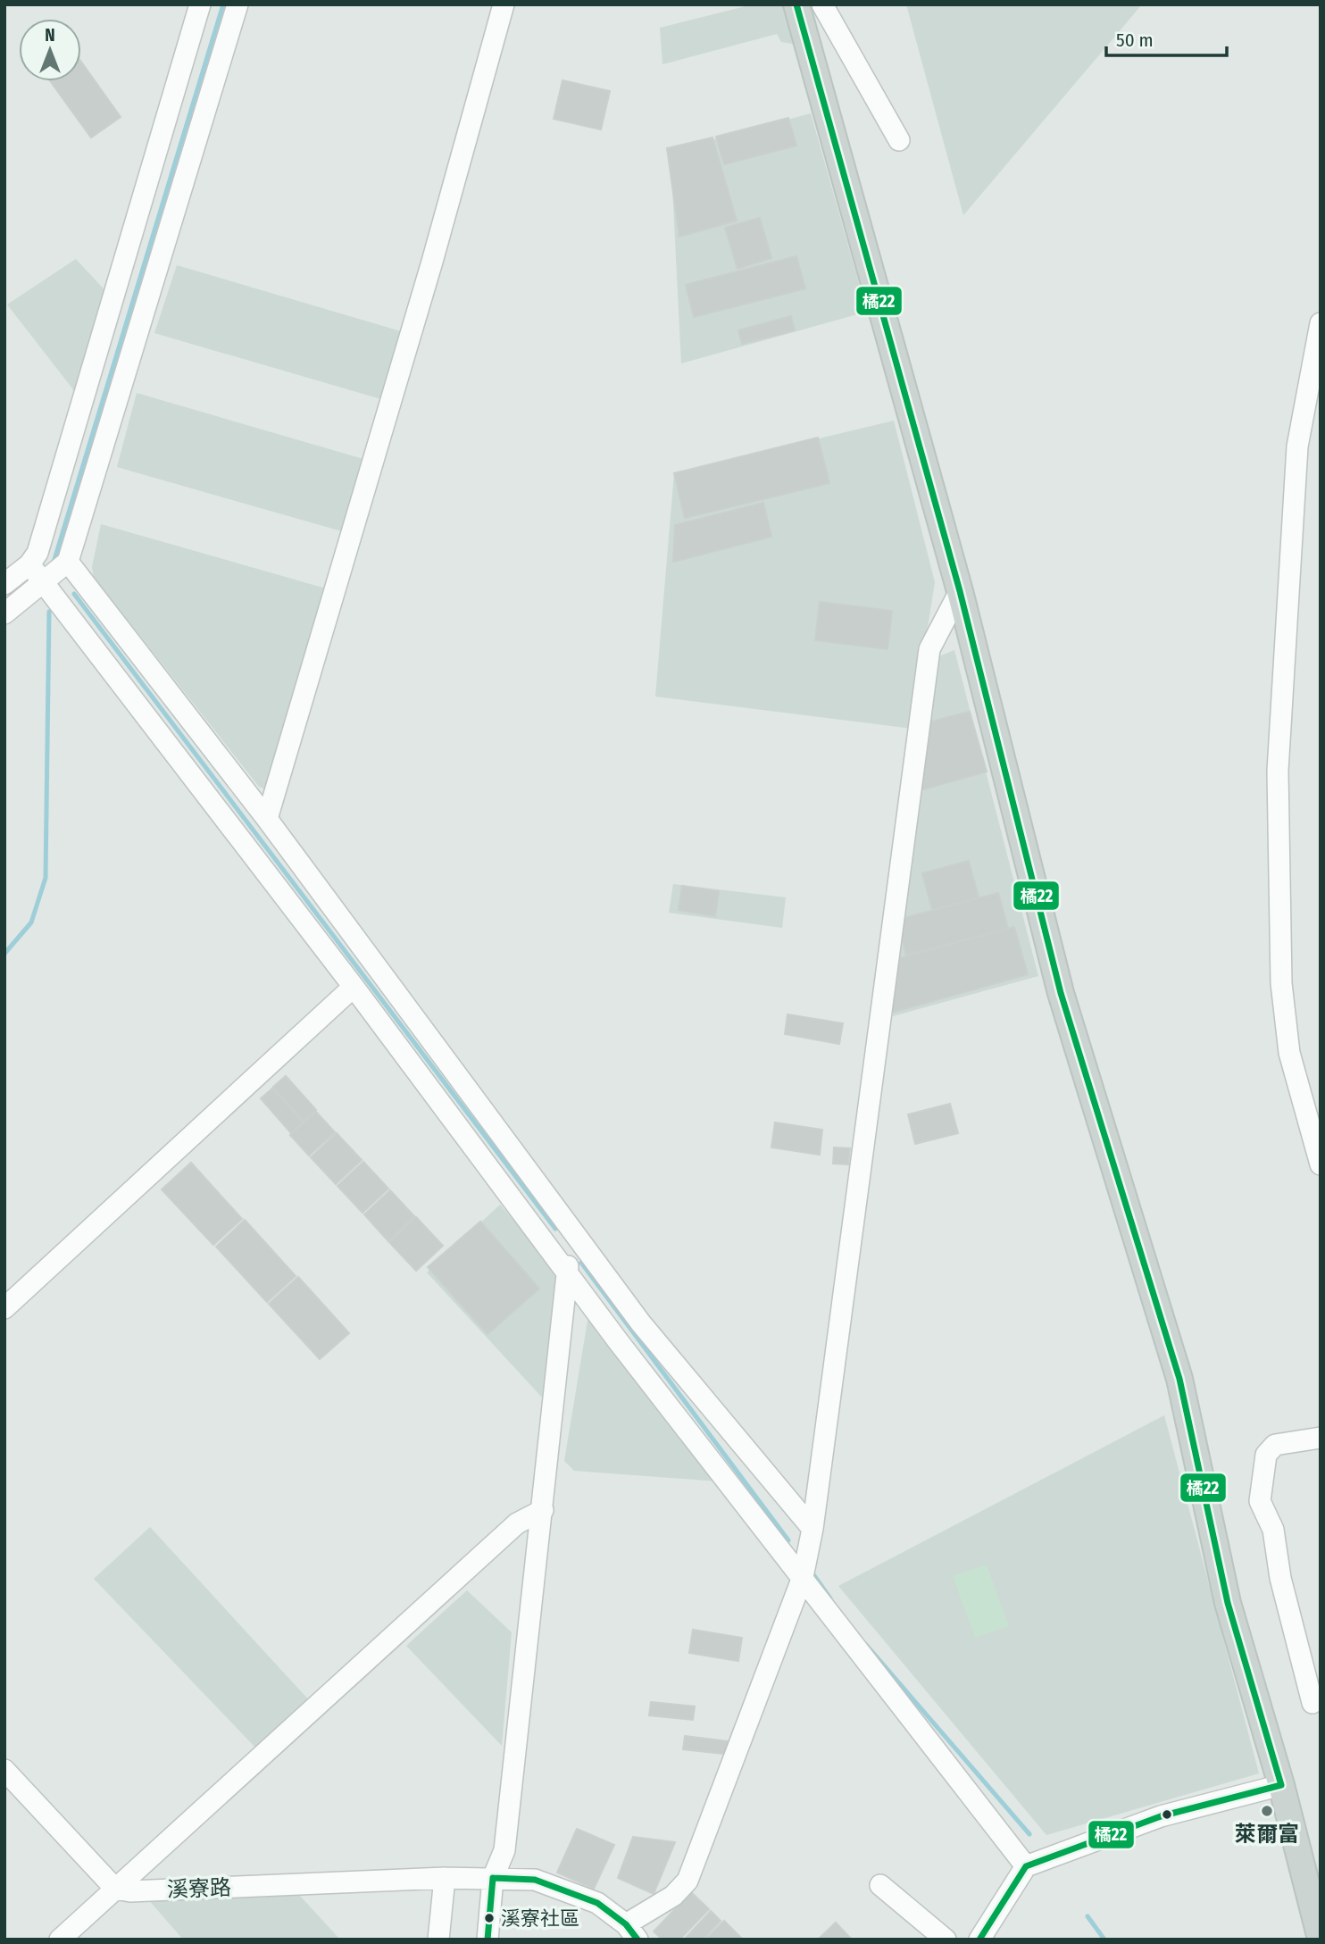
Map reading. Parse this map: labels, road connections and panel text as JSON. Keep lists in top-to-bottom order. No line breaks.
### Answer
{"streets":{"street":["溪寮路"]},"places":["萊爾富","溪寮社區"],"lines":["transit line 橘22"],"scale_bar":"50 m","north":"top"}
